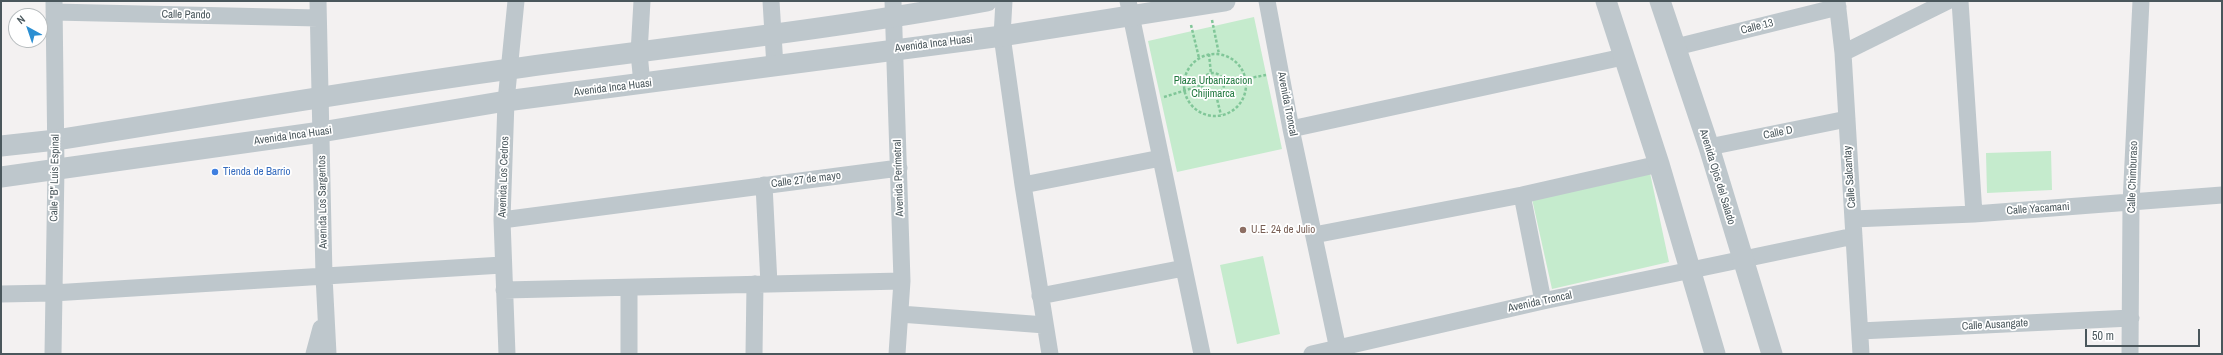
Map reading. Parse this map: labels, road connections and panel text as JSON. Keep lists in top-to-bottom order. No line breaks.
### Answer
{"streets":{"street":["Calle Pando","Calle 13","Avenida Inca Huasi","Avenida Troncal","Calle D","Avenida Los Cedros","Avenida Ojos del Salado","Calle Salcantay","Calle Chimburaso","Calle \"B\" Luis Espinal","Avenida Perímetral","Calle 27 de mayo","Avenida Los Sargentos","Calle Yacamani","Calle Ausangate"]},"crossings":[["Calle Pando","Calle \"B\" Luis Espinal"],["Calle Pando","Avenida Los Sargentos"],["Calle 13","Avenida Ojos del Salado"],["Calle 13","Calle Salcantay"],["Avenida Inca Huasi","Avenida Los Cedros"],["Avenida Inca Huasi","Calle \"B\" Luis Espinal"],["Avenida Inca Huasi","Avenida Perímetral"],["Avenida Inca Huasi","Avenida Los Sargentos"],["Avenida Troncal","Avenida Ojos del Salado"],["Avenida Troncal","Calle Yacamani"],["Calle D","Avenida Ojos del Salado"],["Calle D","Calle Salcantay"],["Avenida Los Cedros","Calle 27 de mayo"],["Avenida Ojos del Salado","Calle Yacamani"],["Calle Salcantay","Calle Yacamani"],["Calle Salcantay","Calle Ausangate"],["Calle Chimburaso","Calle Yacamani"],["Calle Chimburaso","Calle Ausangate"],["Avenida Perímetral","Calle 27 de mayo"]],"parks":["Plaza Urbanizacion Chijimarca"],"places":["Tienda de Barrio","U.E. 24 de Julio"],"scale_bar":"50 m","north":"top left"}
